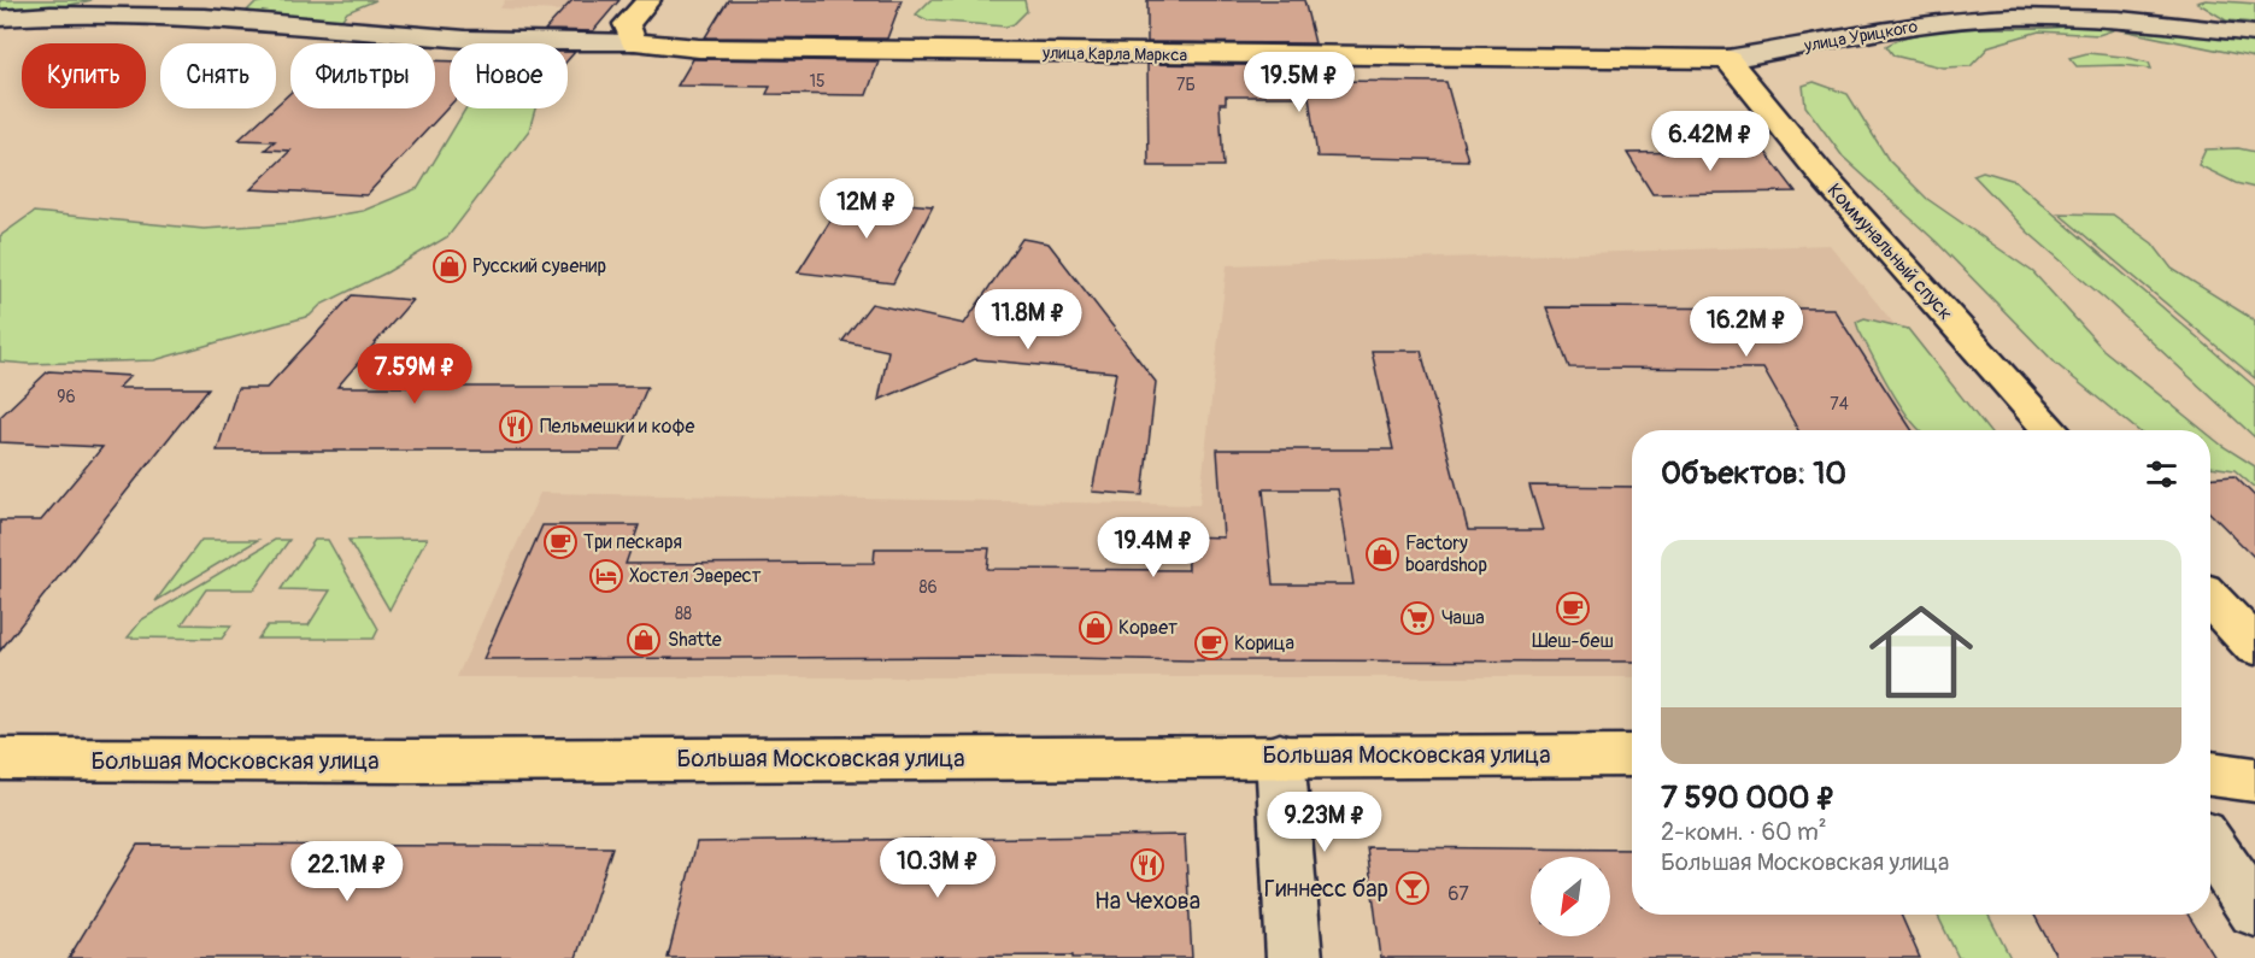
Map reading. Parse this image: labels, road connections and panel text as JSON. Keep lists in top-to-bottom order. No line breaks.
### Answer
{"streets":{"main road":["улица Карла Маркса","Коммунальный спуск","Большая Московская улица"],"street":["улица Урицкого"]},"crossings":[["улица Урицкого","улица Карла Маркса"],["улица Урицкого","Коммунальный спуск"],["улица Карла Маркса","Коммунальный спуск"]],"places":{"shop":["Русский сувенир","Factory boardshop","Корвет","Shatte"],"restaurant":["Пельмешки и кофе","На Чехова"],"cafe":["Три пескаря","Шеш-беш","Корица"],"hotel":["Хостел Эверест"],"supermarket":["Чаша"],"bar":["Гиннесс бар"]},"house_numbers":["15","7Б","96","74","86","88","67"],"north":"bottom left","page":{"chip":["Купить","Снять","Фильтры","Новое"],"price":["19.5M ₽","6.42M ₽","12M ₽","11.8M ₽","16.2M ₽","7.59M ₽","19.4M ₽","9.23M ₽","10.3M ₽","22.1M ₽"],"heading":"Объектов: 10","list":[{"name":"7 590 000 ₽","note":"2-комн. · 60 m² · Большая Московская улица"}]}}
